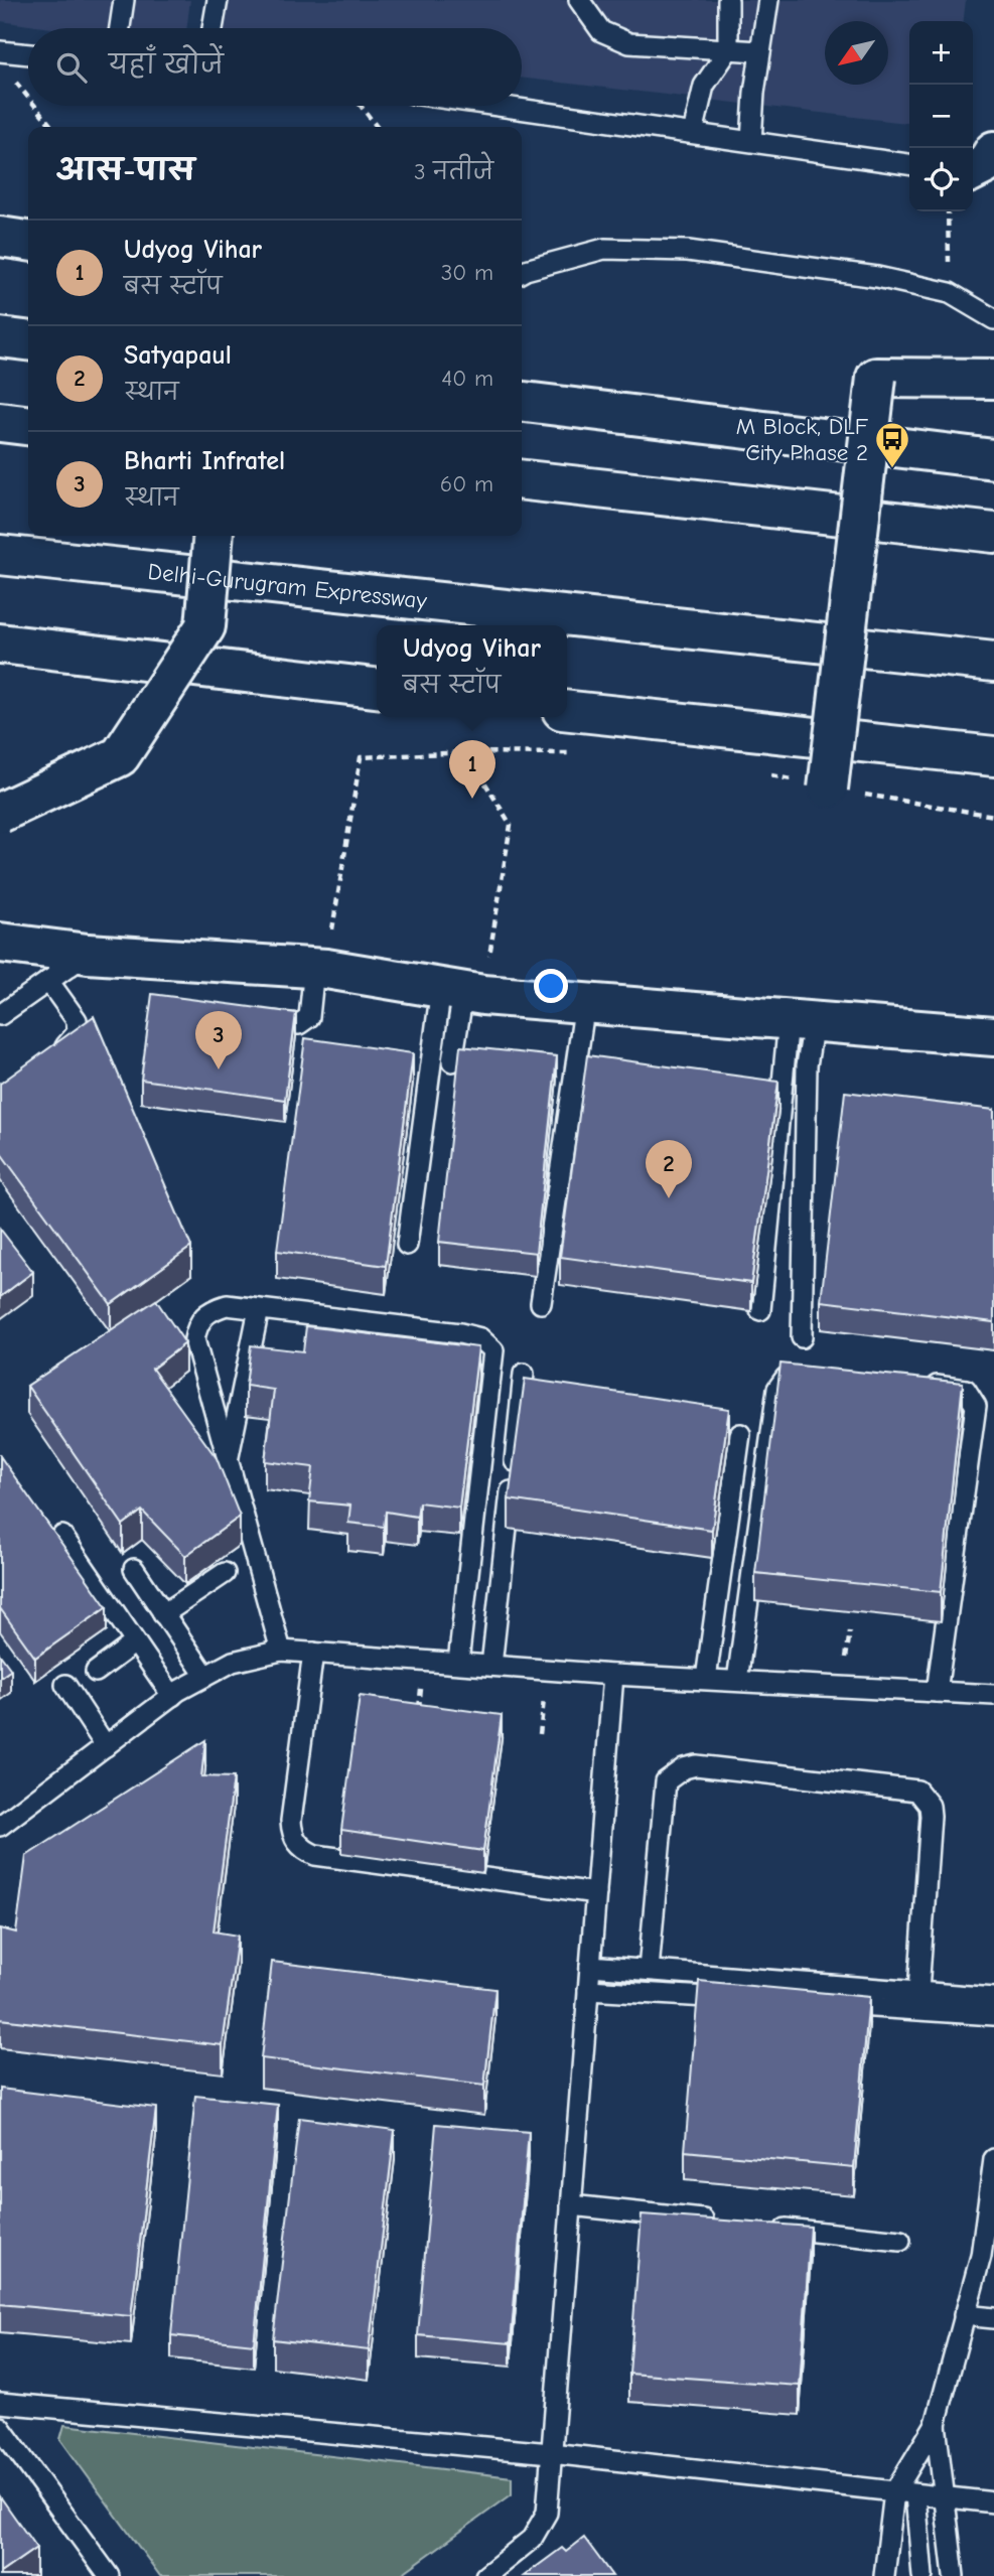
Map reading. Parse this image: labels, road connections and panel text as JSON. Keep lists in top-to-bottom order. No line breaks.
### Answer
{"streets":{"main road":["Delhi-Gurugram Expressway"]},"places":{"bus stop":["M Block, DLF City Phase 2"]},"north":"bottom left","page":{"map_buttons":["+","−"],"search":"यहाँ खोजें","heading":["आस-पास","3 नतीजे"],"list":[{"mark":"1","name":"Udyog Vihar","note":"बस स्टॉप","value":"30 m"},{"mark":"2","name":"Satyapaul","note":"स्थान","value":"40 m"},{"mark":"3","name":"Bharti Infratel","note":"स्थान","value":"60 m"}],"popup":["Udyog Vihar","बस स्टॉप"],"pins":["1","3","2"]}}
